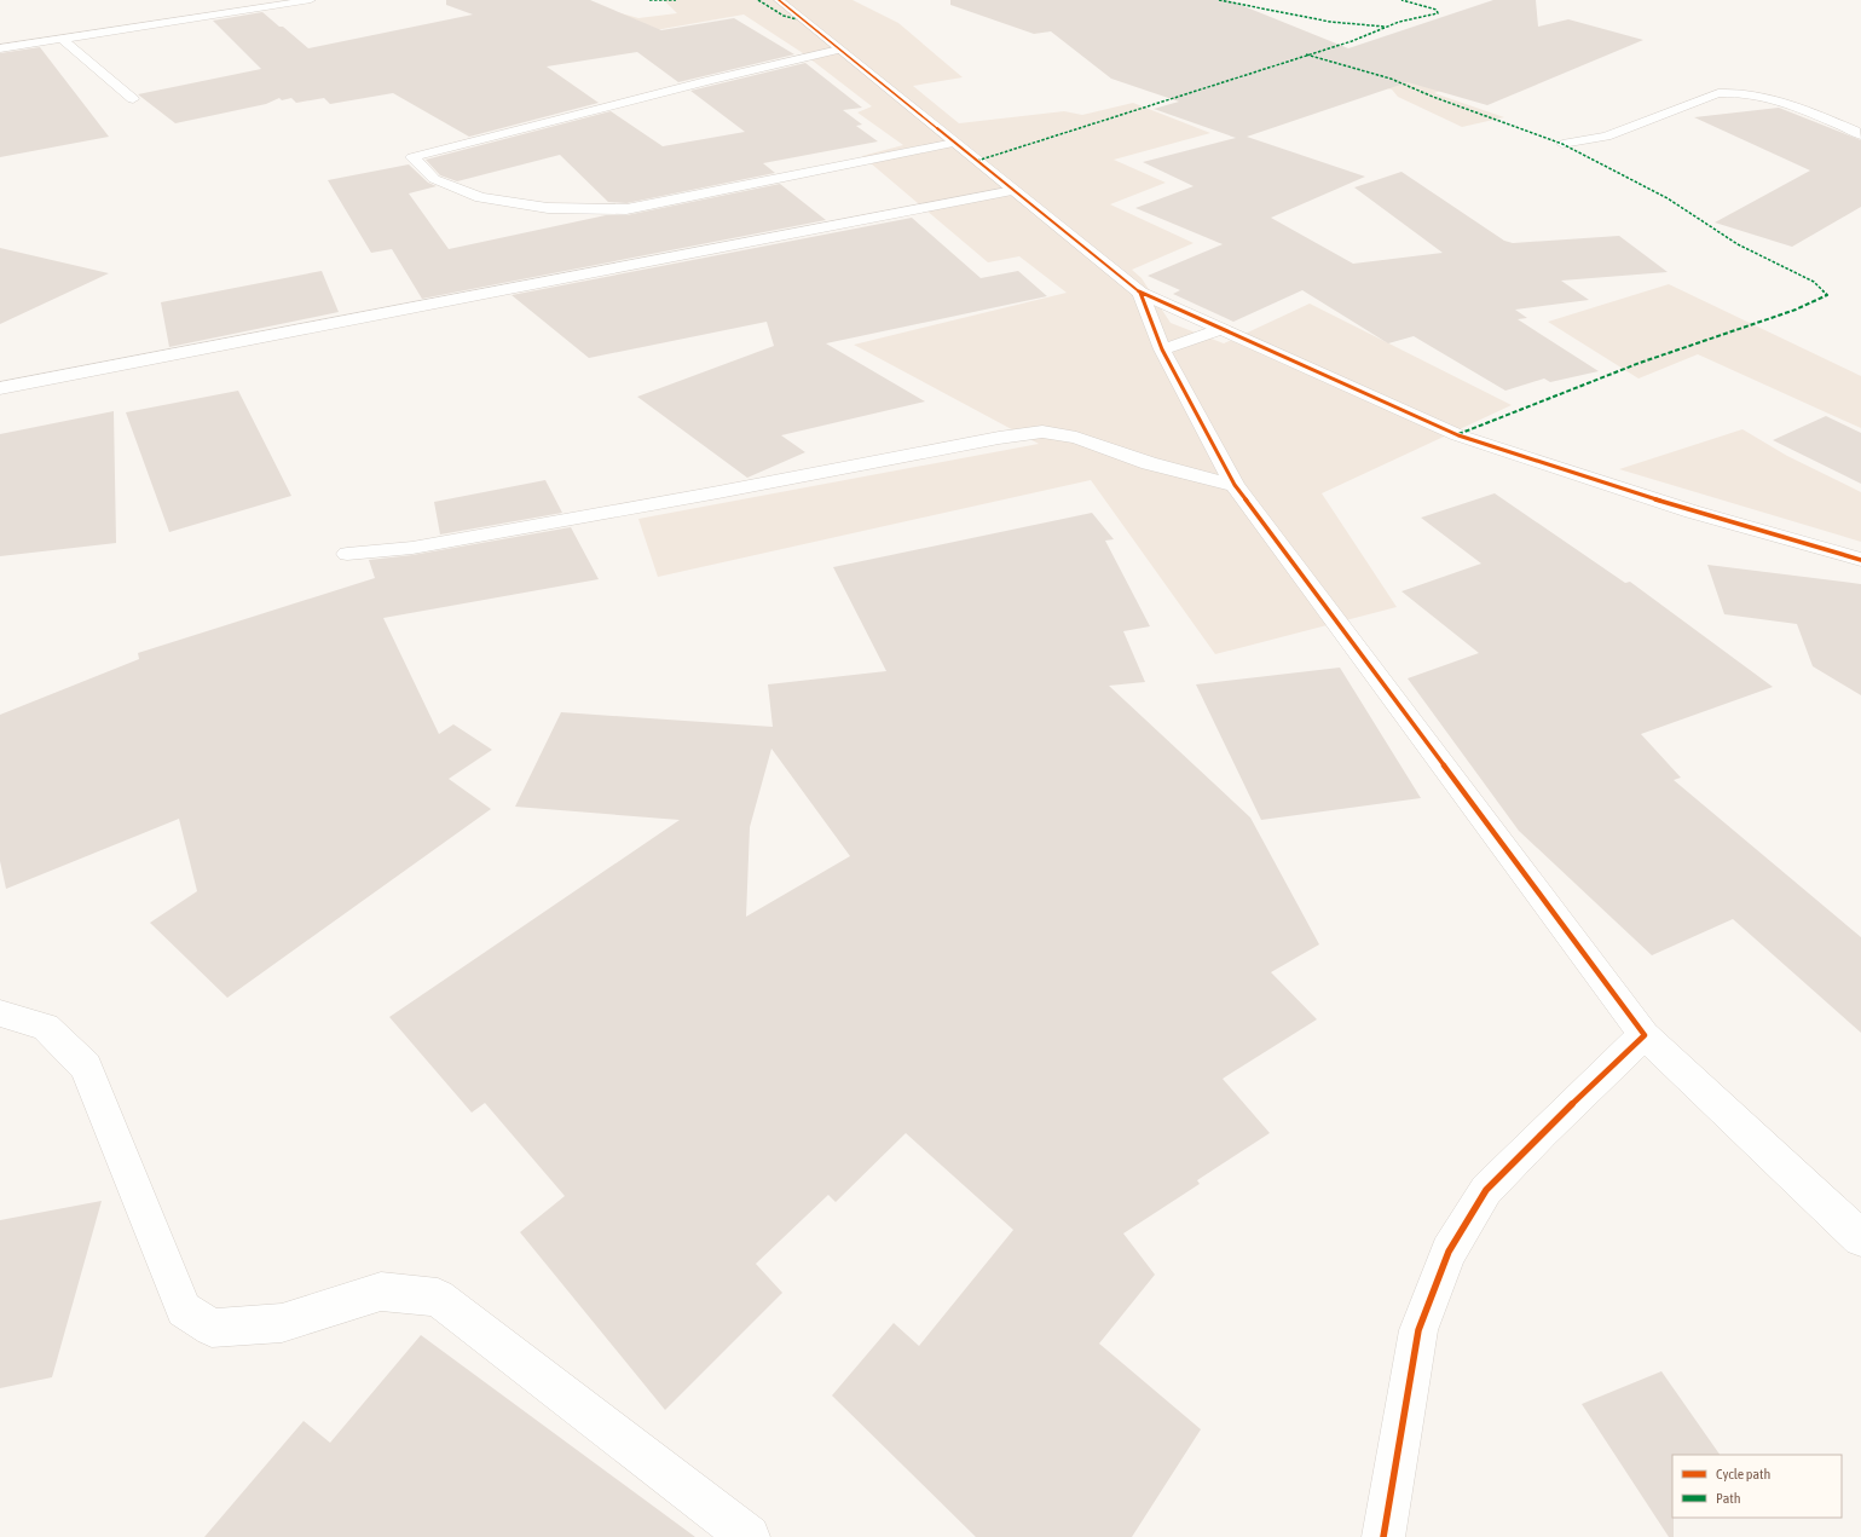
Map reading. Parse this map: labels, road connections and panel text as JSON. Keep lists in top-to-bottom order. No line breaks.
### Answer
{"legend":["Cycle path","Path"]}
